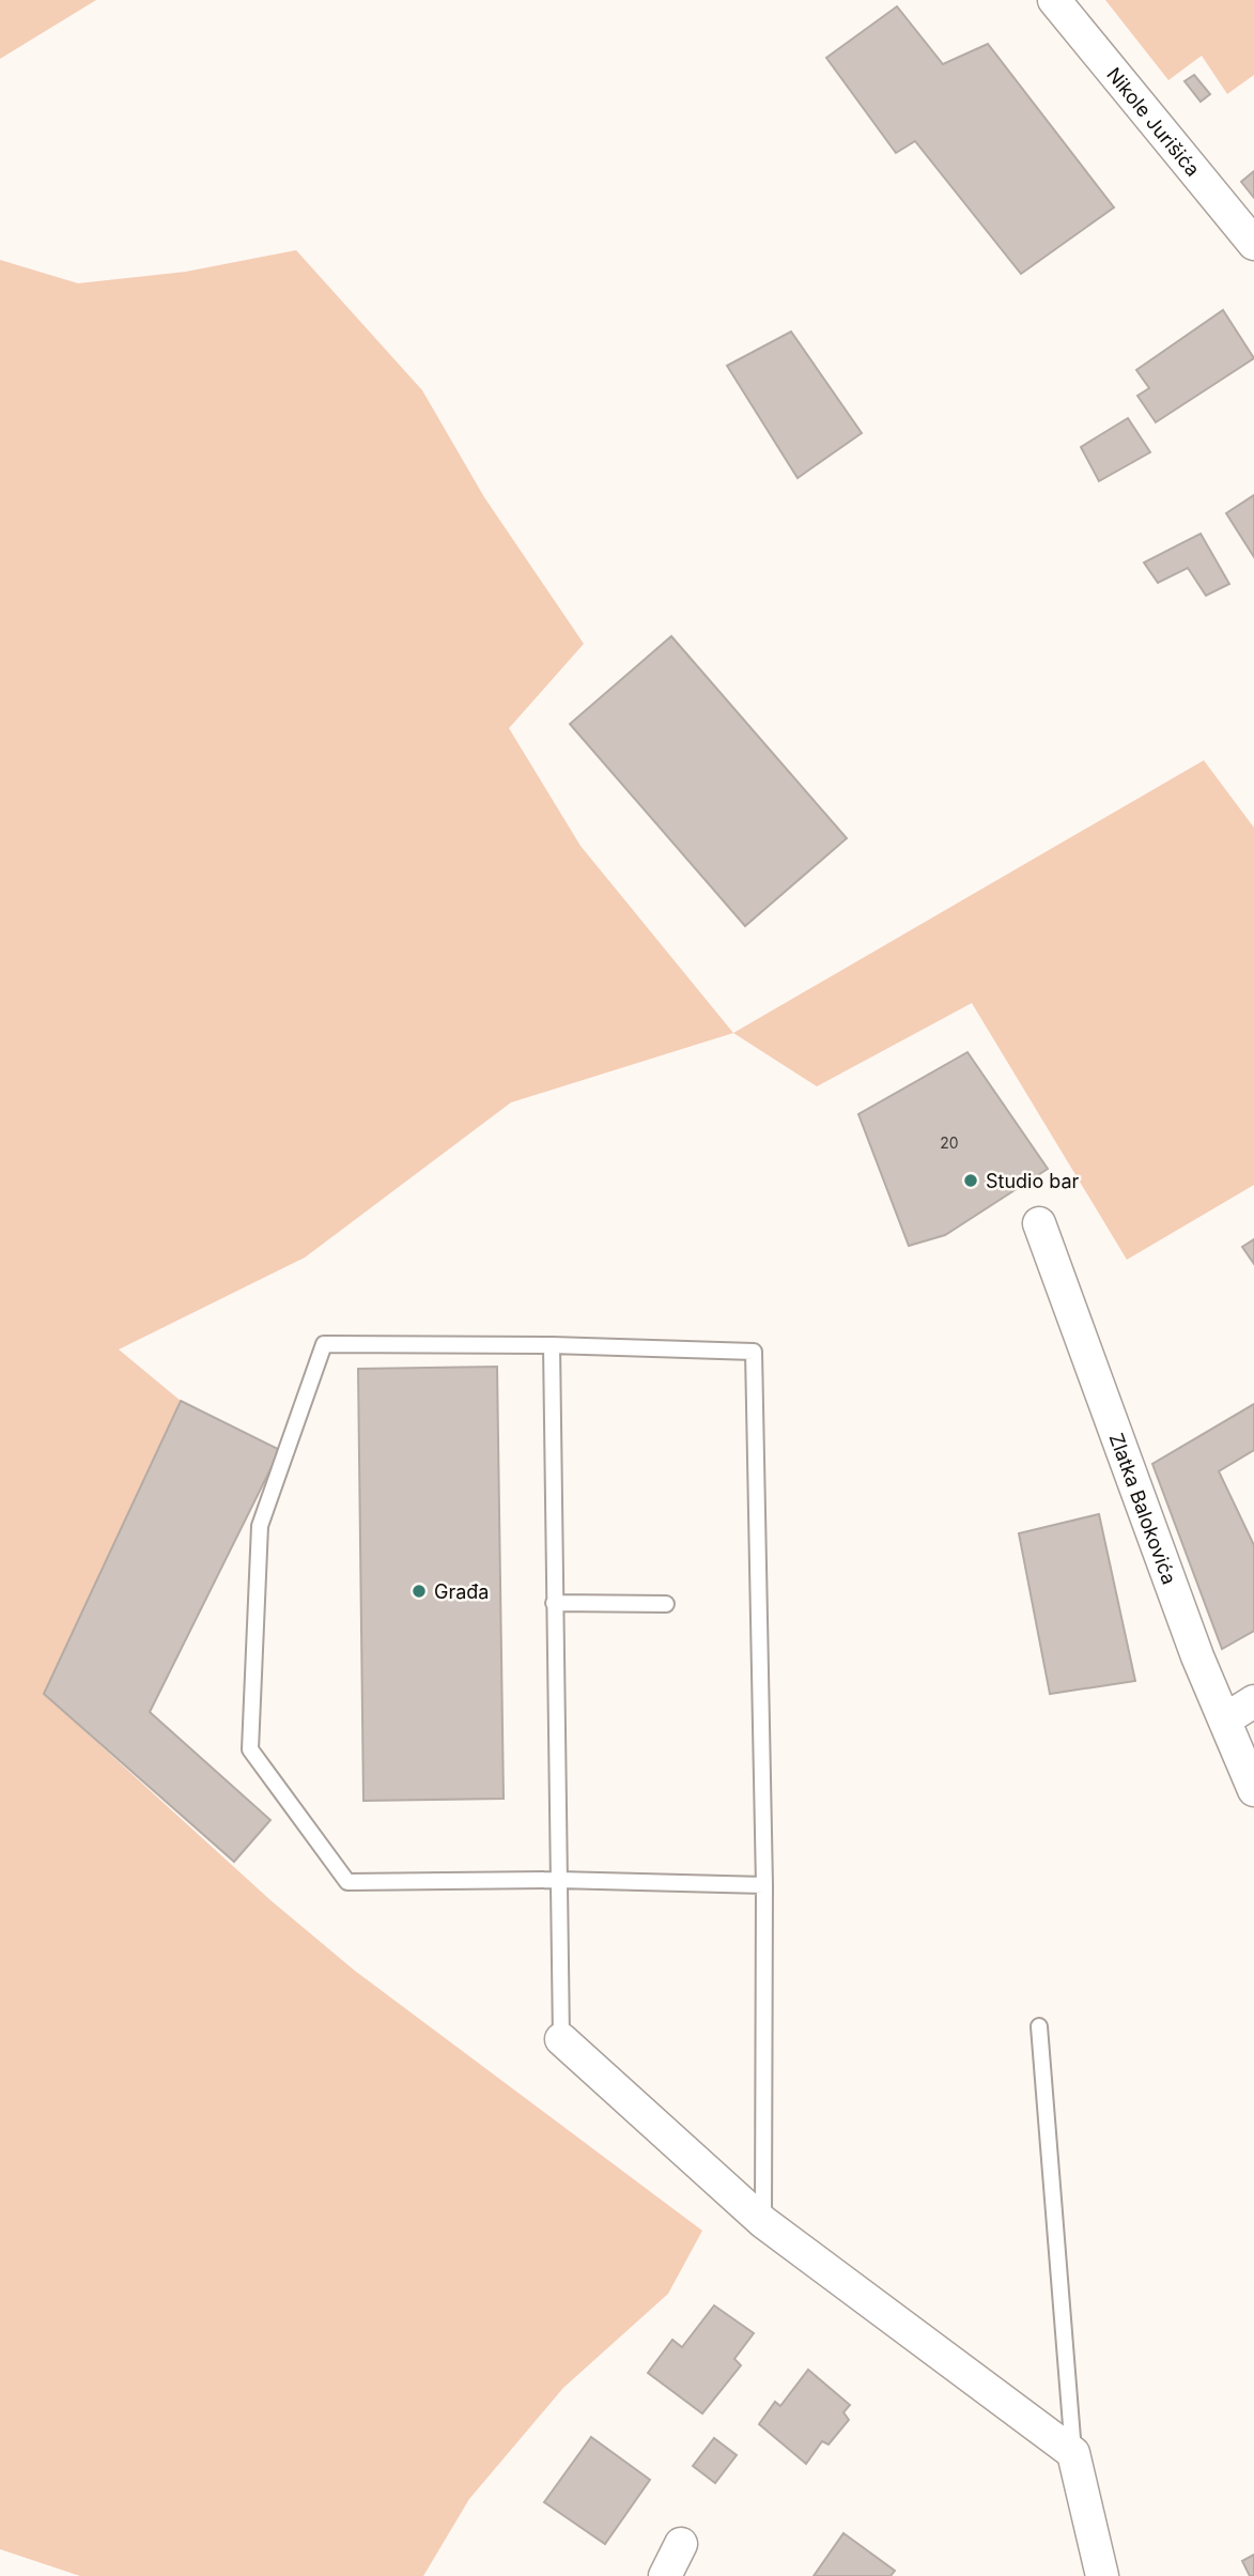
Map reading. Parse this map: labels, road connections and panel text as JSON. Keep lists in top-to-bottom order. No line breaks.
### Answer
{"streets":{"street":["Nikole Jurišića","Zlatka Balokovića"]},"places":["Studio bar","Građa"],"house_numbers":["20"]}
